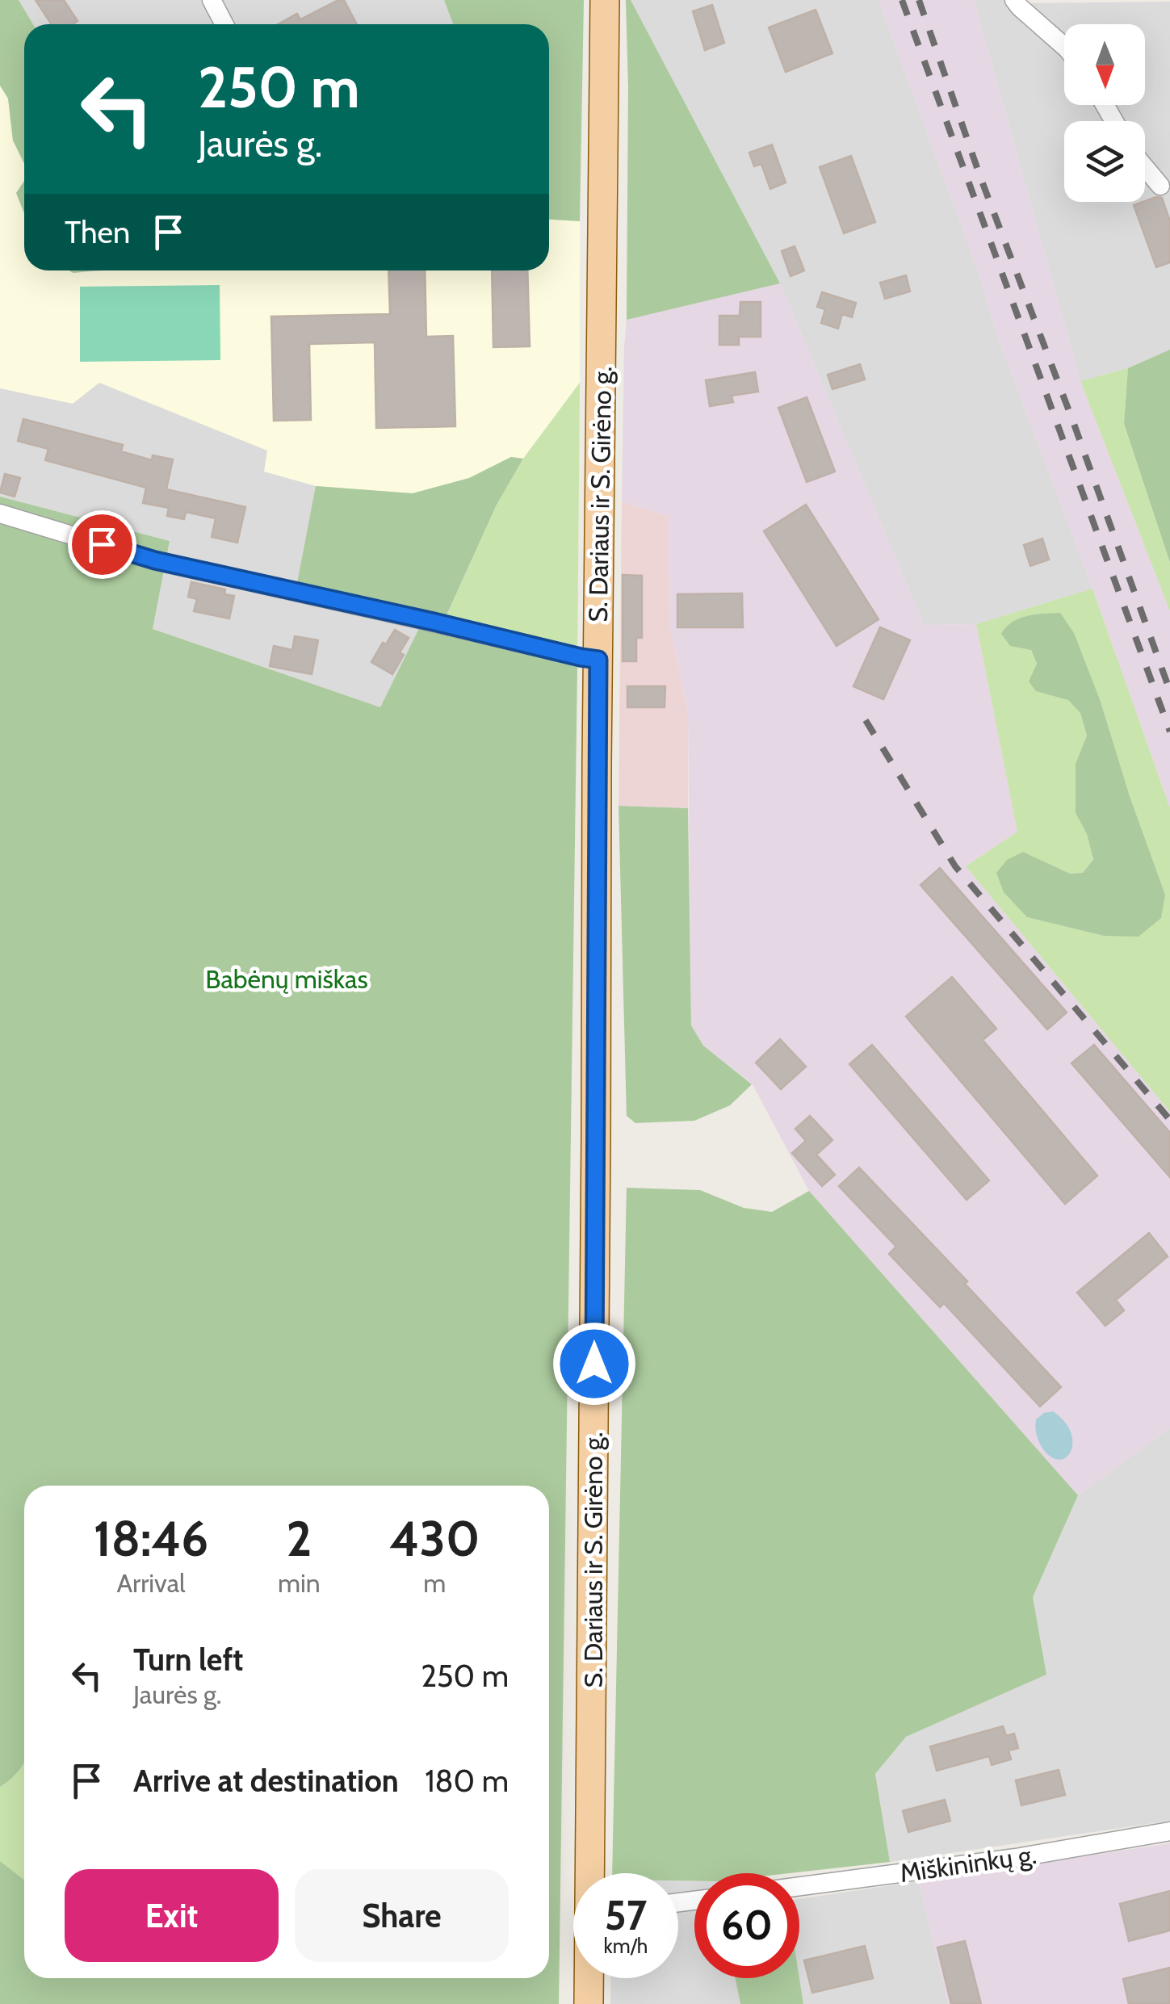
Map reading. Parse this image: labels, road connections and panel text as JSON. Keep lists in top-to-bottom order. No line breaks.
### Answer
{"streets":{"main road":["S. Dariaus ir S. Girėno g."],"street":["Miškininkų g."]},"parks":["Babėnų miškas"],"north":"bottom","page":{"turn":["250 m","Jaurės g."],"then":"Then","eta":["18:46","Arrival","2","min","430","m"],"list":[{"name":"Turn left","note":"Jaurės g.","value":"250 m"},{"name":"Arrive at destination","value":"180 m"}],"buttons":["Exit","Share"],"speed":"57 km/h","limit":"60"}}
